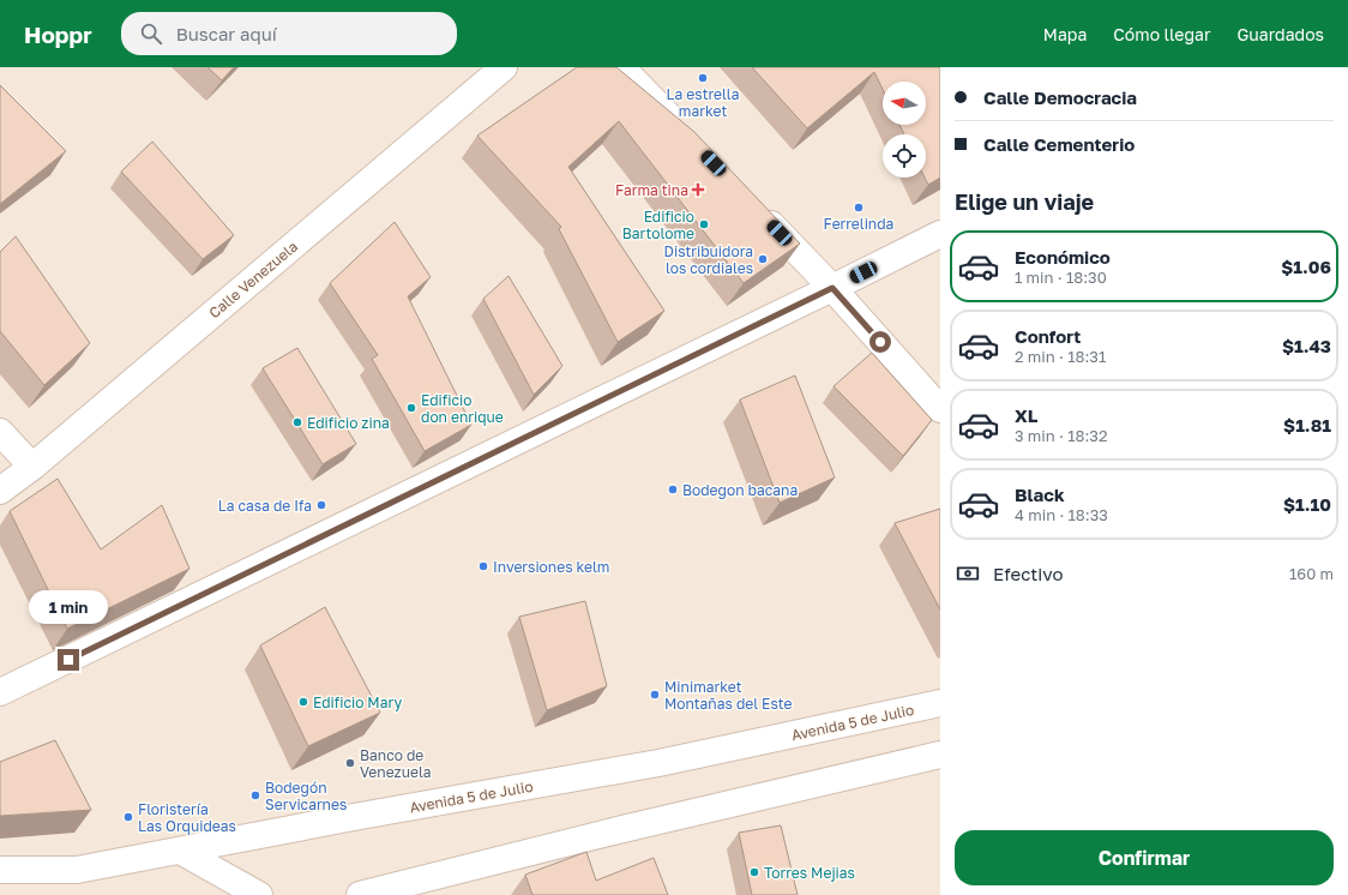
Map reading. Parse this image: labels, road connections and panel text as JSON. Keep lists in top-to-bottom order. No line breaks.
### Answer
{"streets":{"street":["Calle Venezuela","Avenida 5 de Julio"]},"places":{"other":["La estrella market","Ferrelinda","Edificio Bartolome","Distribuidora los cordiales","Edificio don enrique","Edificio zina","Bodegon bacana","La casa de Ifa","Inversiones kelm","Minimarket Montañas del Este","Edificio Mary","Banco de Venezuela","Bodegón Servicarnes","Floristería Las Orquideas","Torres Mejias"],"health":["Farma tina"]},"north":"left","page":{"header":"Hoppr","search":"Buscar aquí","nav":["Mapa","Cómo llegar","Guardados"],"banner":["Calle Democracia","Calle Cementerio"],"heading":"Elige un viaje","list":[{"name":"Económico","note":"1 min · 18:30","value":"$1.06"},{"name":"Confort","note":"2 min · 18:31","value":"$1.43"},{"name":"XL","note":"3 min · 18:32","value":"$1.81"},{"name":"Black","note":"4 min · 18:33","value":"$1.10"}],"pay":["Efectivo","160 m"],"bubble":"1 min","buttons":"Confirmar"}}
